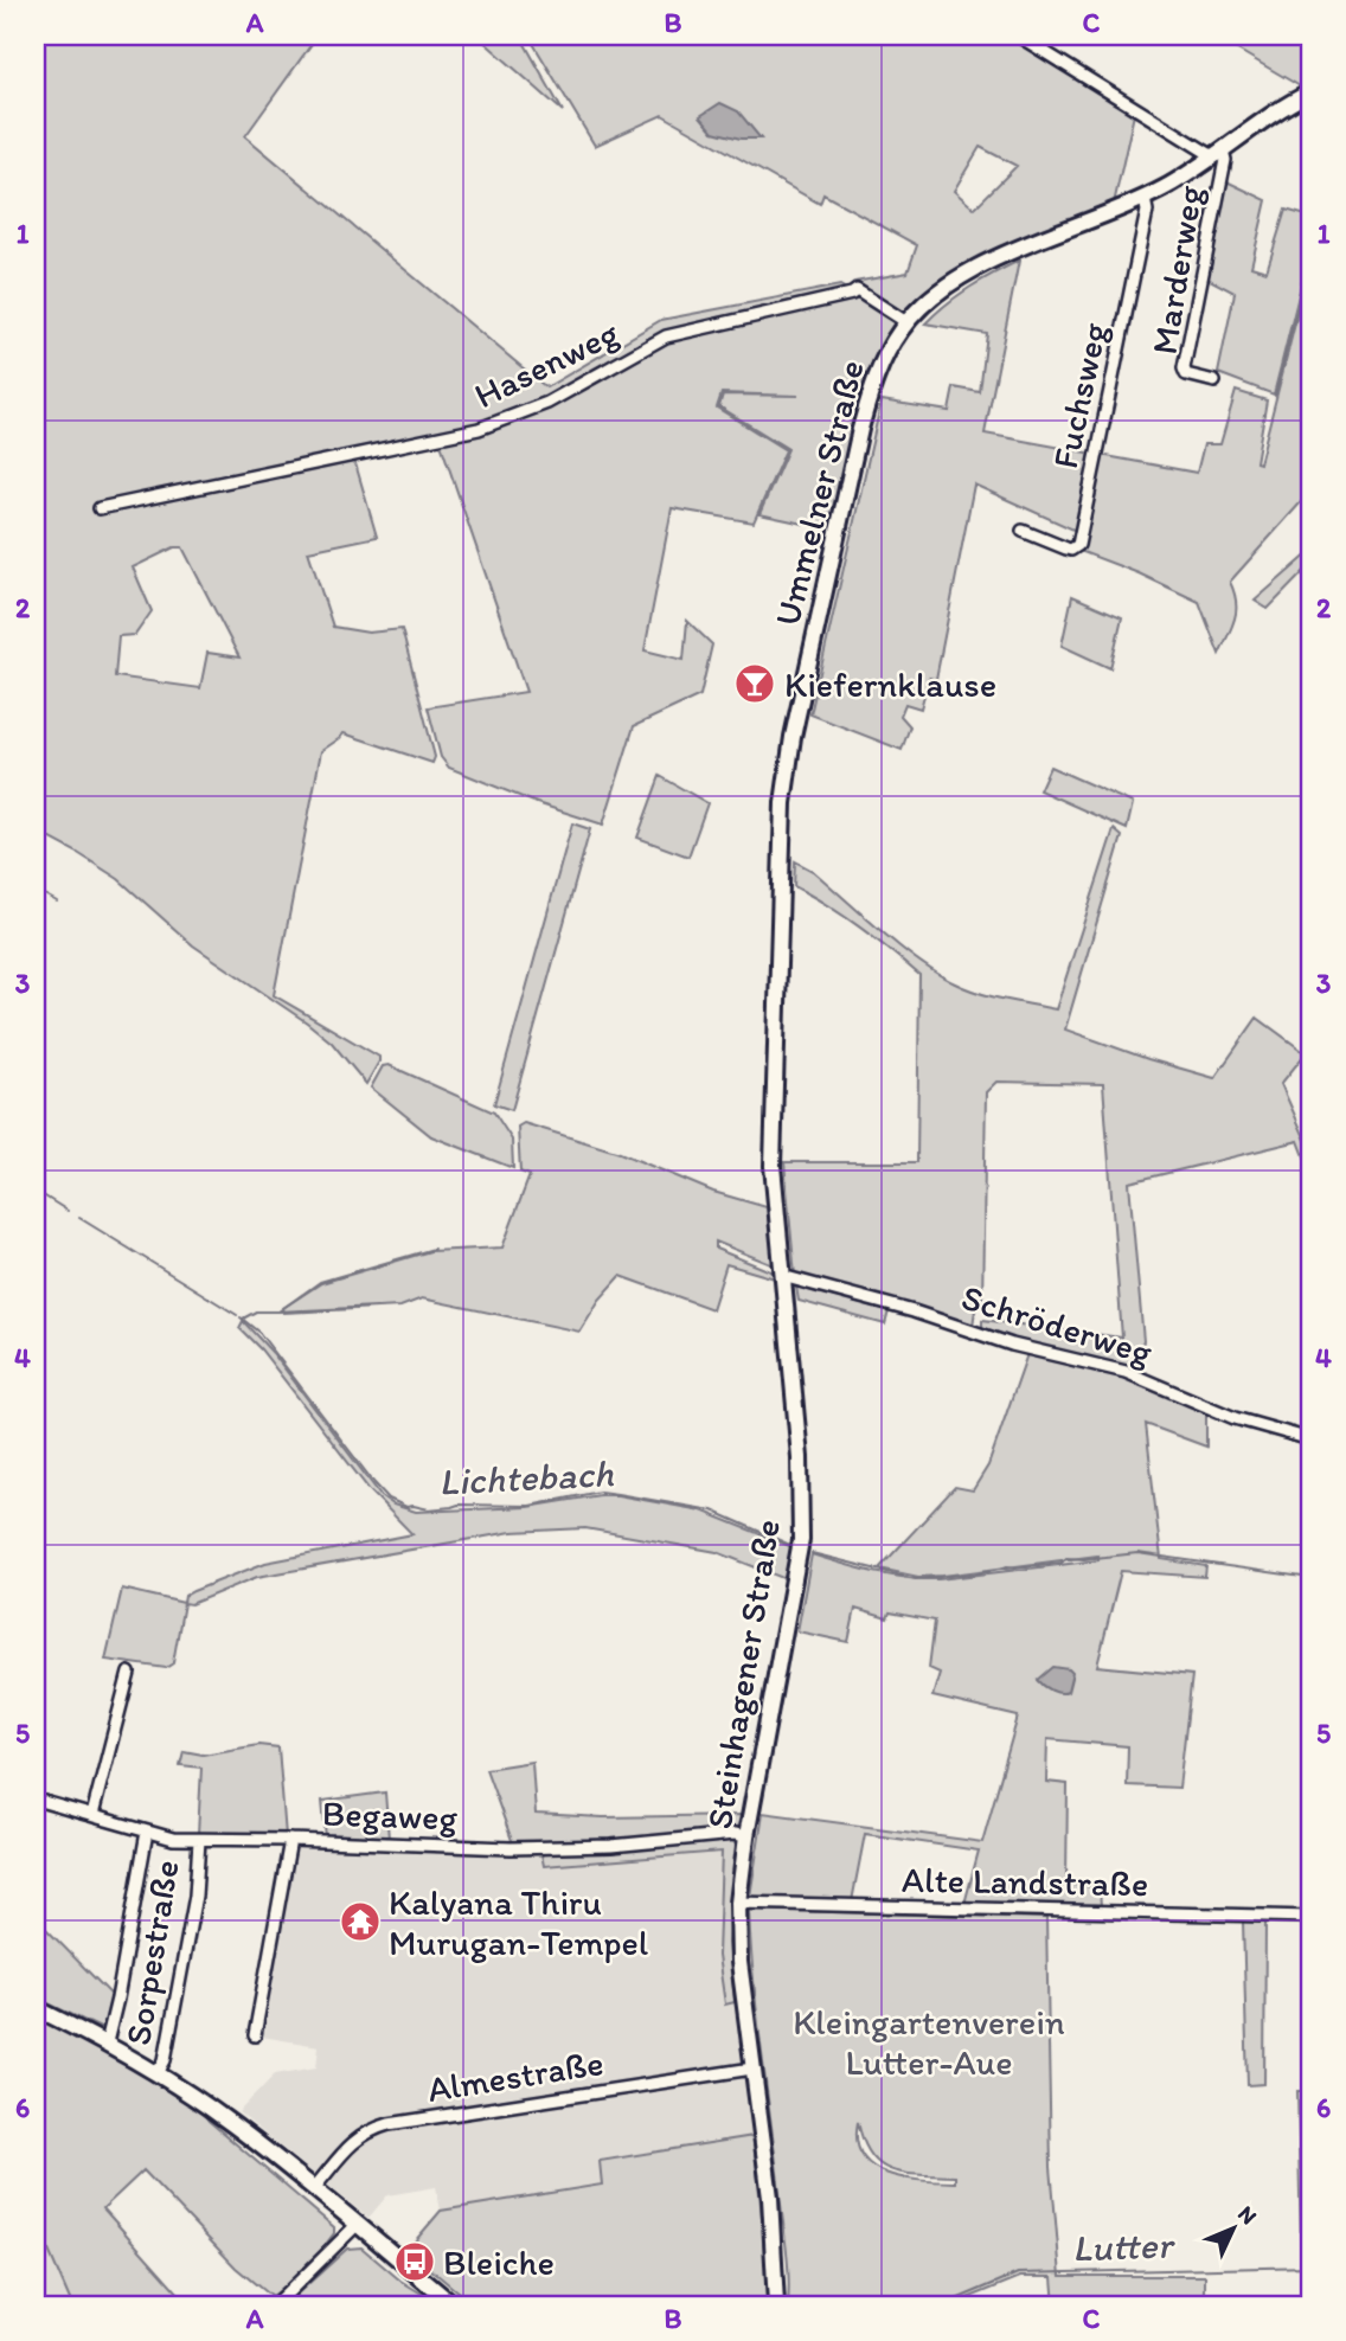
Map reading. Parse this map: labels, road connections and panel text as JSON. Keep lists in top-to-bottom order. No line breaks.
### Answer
{"streets":{"main road":["Ummelner Straße","Steinhagener Straße"],"street":["Marderweg","Hasenweg","Fuchsweg","Schröderweg","Begaweg","Alte Landstraße","Sorpestraße","Almestraße"]},"crossings":[["Marderweg","Ummelner Straße"],["Hasenweg","Ummelner Straße"],["Fuchsweg","Ummelner Straße"],["Ummelner Straße","Steinhagener Straße"],["Schröderweg","Steinhagener Straße"],["Steinhagener Straße","Begaweg"],["Steinhagener Straße","Alte Landstraße"],["Steinhagener Straße","Almestraße"],["Begaweg","Sorpestraße"]],"water":["Lichtebach","Lutter"],"parks":["Kleingartenverein Lutter-Aue"],"places":{"bar":["Kiefernklause"],"temple":["Kalyana Thiru Murugan-Tempel"],"bus stop":["Bleiche"]},"north":"top right","grid":{"columns":["A","B","C"],"rows":["1","2","3","4","5","6"]}}
